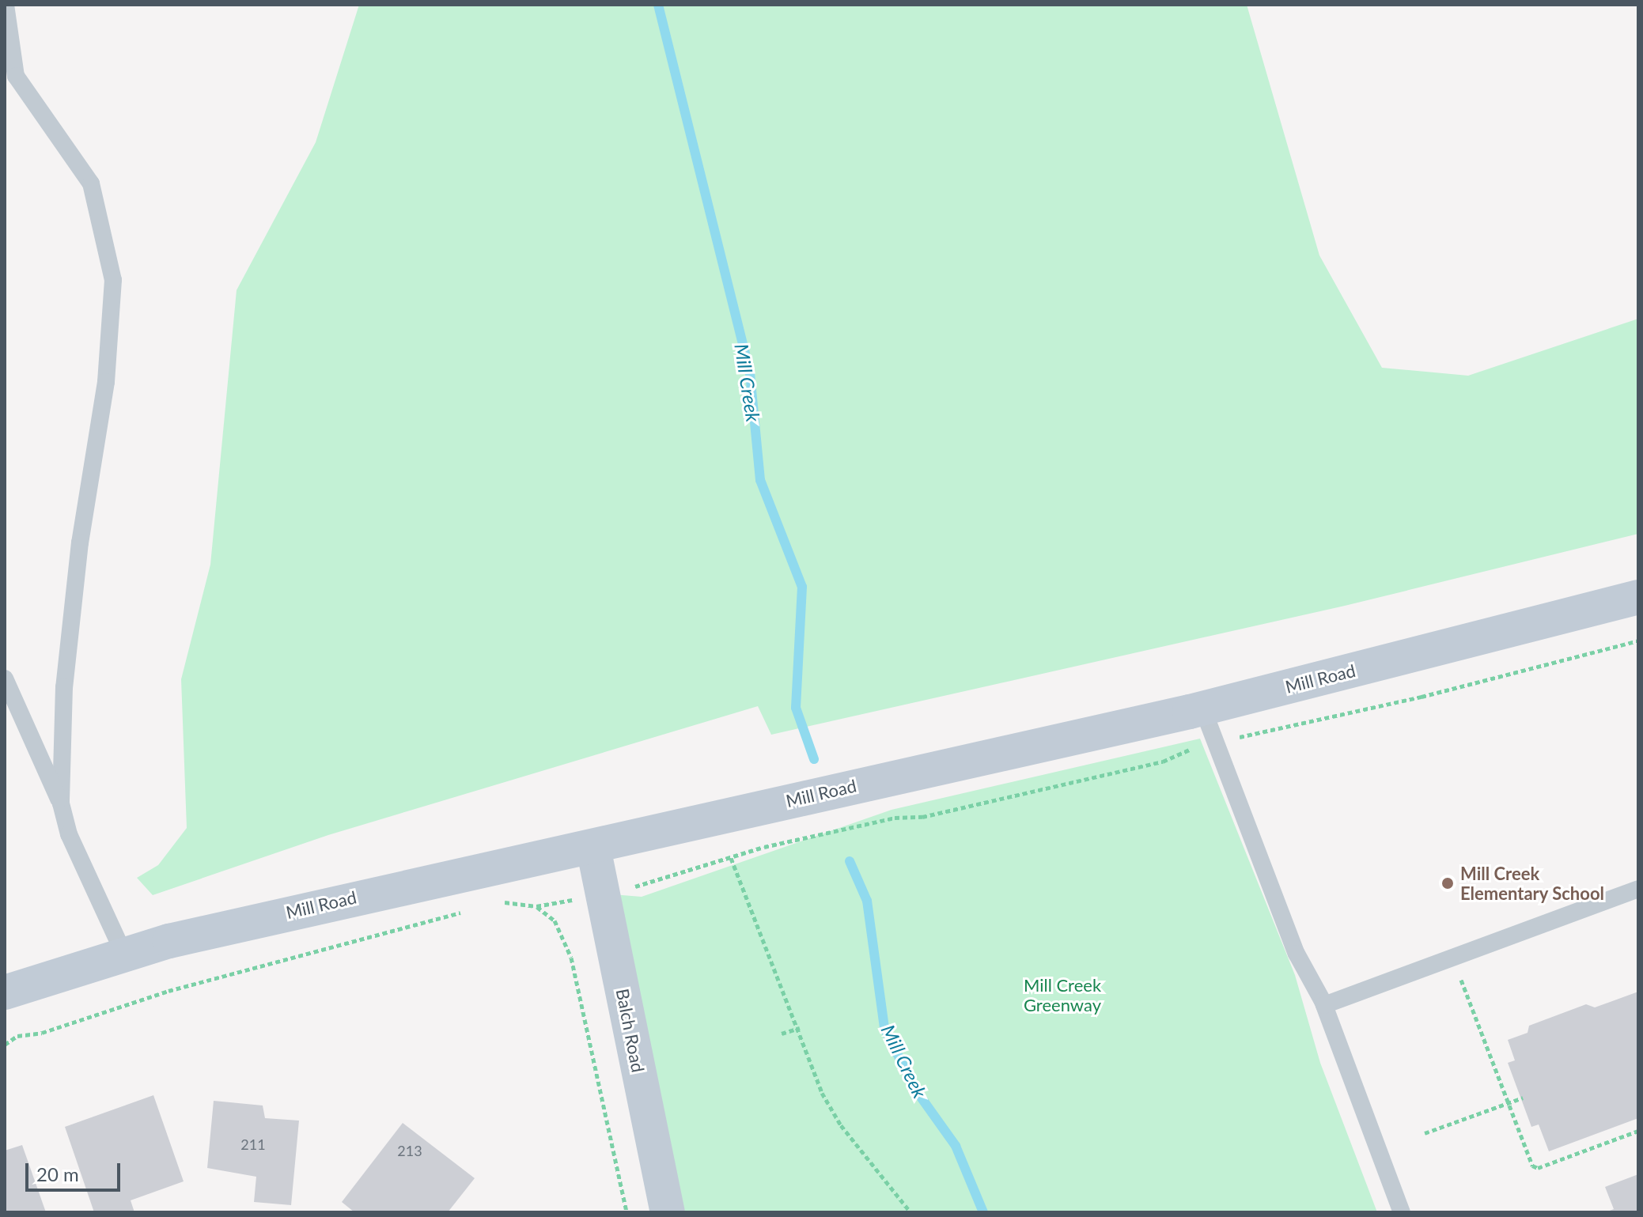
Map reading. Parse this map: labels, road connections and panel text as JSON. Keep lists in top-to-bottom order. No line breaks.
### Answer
{"streets":{"street":["Mill Road","Balch Road"]},"crossings":[["Mill Road","Balch Road"]],"water":["Mill Creek"],"parks":["Mill Creek Greenway"],"places":["Mill Creek Elementary School"],"house_numbers":["211","213"],"scale_bar":"20 m"}
